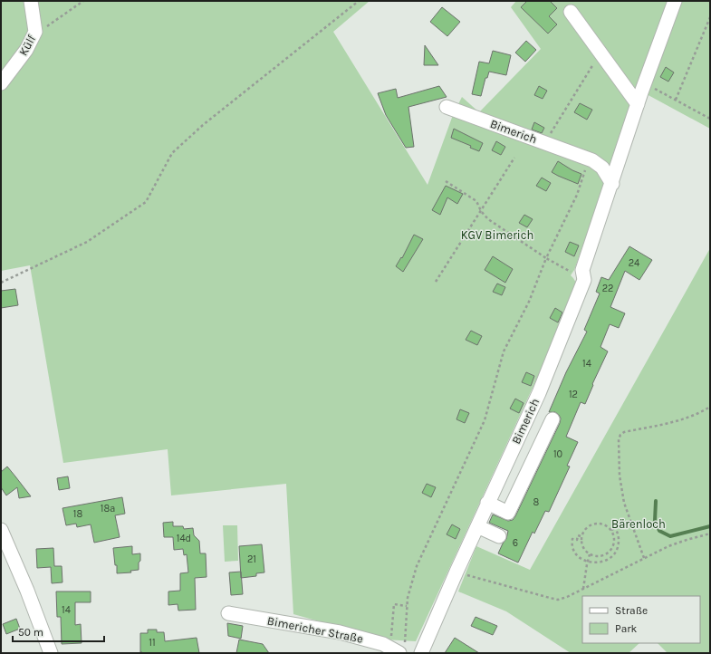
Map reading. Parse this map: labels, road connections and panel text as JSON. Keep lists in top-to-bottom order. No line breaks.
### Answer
{"streets":{"street":["Külf","Bimerich","Bimericher Straße"]},"parks":["KGV Bimerich","Bärenloch"],"house_numbers":["24","22","14","12","10","8","18a","18","14d","6","21","14","11"],"legend":["Straße","Park"],"scale_bar":"50 m"}
